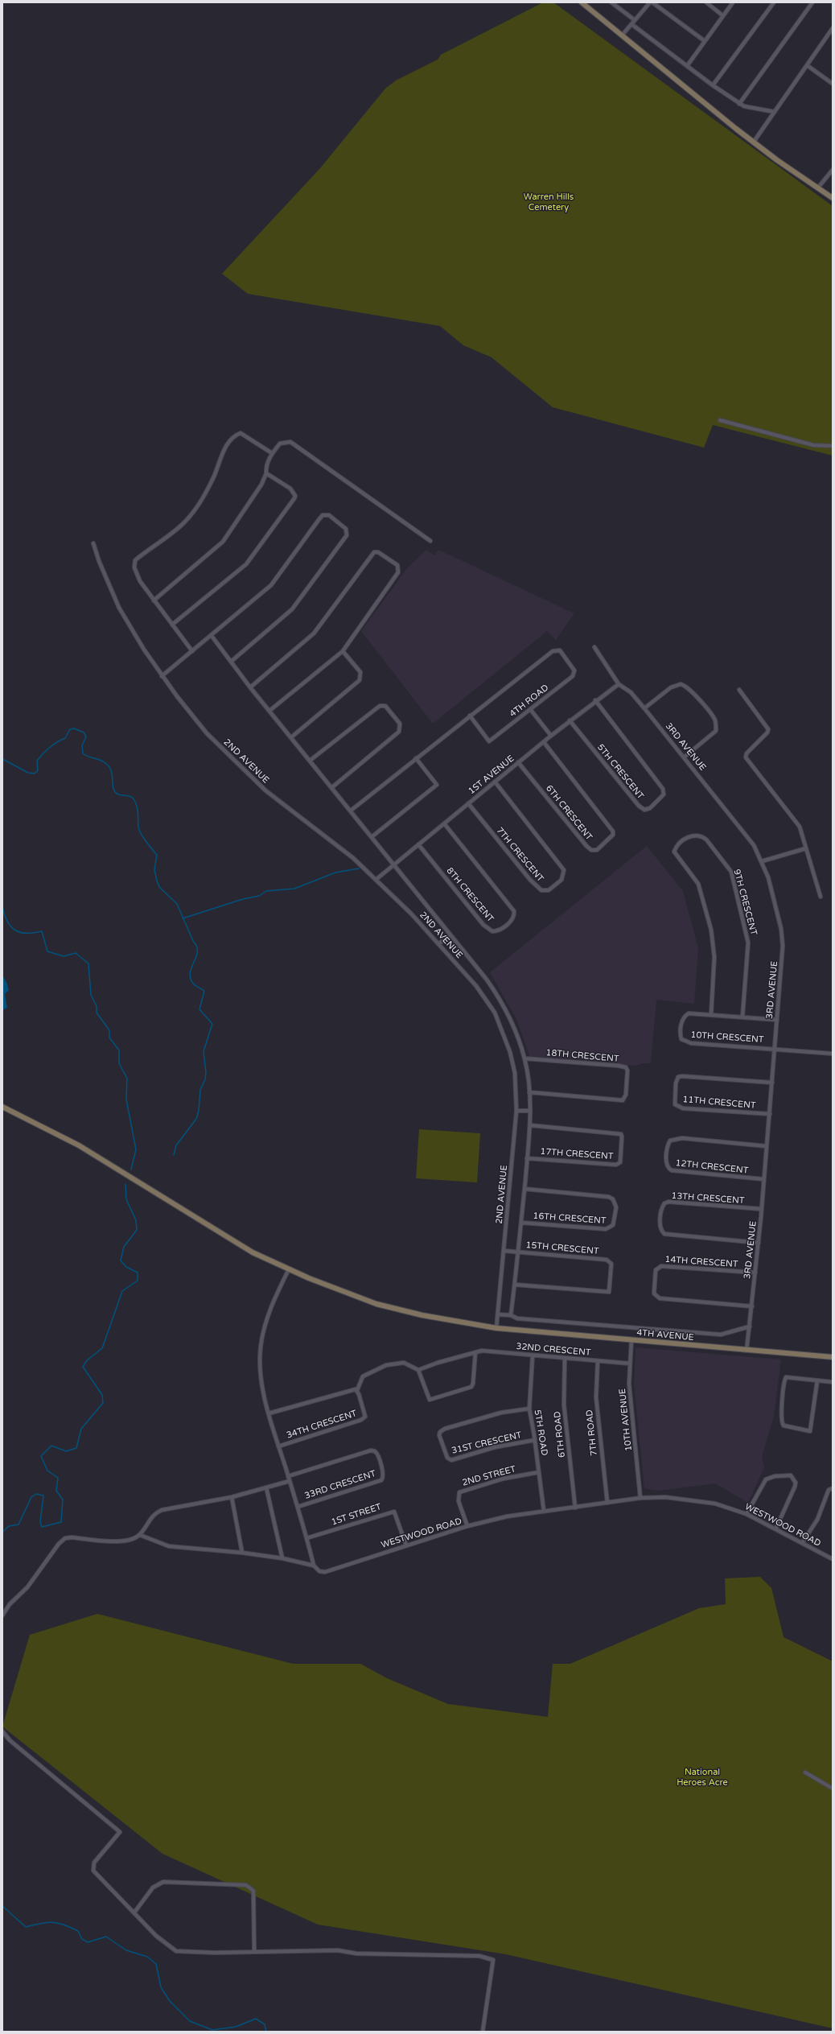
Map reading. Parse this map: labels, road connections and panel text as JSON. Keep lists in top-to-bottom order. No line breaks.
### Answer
{"streets":{"street":["4TH ROAD","3RD AVENUE","2ND AVENUE","5TH CRESCENT","1ST AVENUE","6TH CRESCENT","7TH CRESCENT","8TH CRESCENT","9TH CRESCENT","10TH CRESCENT","18TH CRESCENT","11TH CRESCENT","17TH CRESCENT","12TH CRESCENT","13TH CRESCENT","16TH CRESCENT","15TH CRESCENT","14TH CRESCENT","4TH AVENUE","32ND CRESCENT","10TH AVENUE","34TH CRESCENT","5TH ROAD","7TH ROAD","6TH ROAD","31ST CRESCENT","2ND STREET","33RD CRESCENT","1ST STREET","WESTWOOD ROAD"]},"crossings":[["3RD AVENUE","1ST AVENUE"],["3RD AVENUE","10TH CRESCENT"],["3RD AVENUE","11TH CRESCENT"],["3RD AVENUE","12TH CRESCENT"],["3RD AVENUE","13TH CRESCENT"],["3RD AVENUE","14TH CRESCENT"],["3RD AVENUE","4TH AVENUE"],["2ND AVENUE","1ST AVENUE"],["2ND AVENUE","15TH CRESCENT"],["2ND AVENUE","4TH AVENUE"],["5TH CRESCENT","1ST AVENUE"],["1ST AVENUE","6TH CRESCENT"],["1ST AVENUE","7TH CRESCENT"],["1ST AVENUE","8TH CRESCENT"],["9TH CRESCENT","10TH CRESCENT"],["4TH AVENUE","10TH AVENUE"],["32ND CRESCENT","10TH AVENUE"],["32ND CRESCENT","5TH ROAD"],["32ND CRESCENT","7TH ROAD"],["32ND CRESCENT","6TH ROAD"],["10TH AVENUE","WESTWOOD ROAD"],["5TH ROAD","31ST CRESCENT"],["5TH ROAD","2ND STREET"],["5TH ROAD","WESTWOOD ROAD"],["7TH ROAD","WESTWOOD ROAD"],["6TH ROAD","WESTWOOD ROAD"],["2ND STREET","WESTWOOD ROAD"],["1ST STREET","WESTWOOD ROAD"]],"parks":["Warren Hills Cemetery","National Heroes Acre"]}
